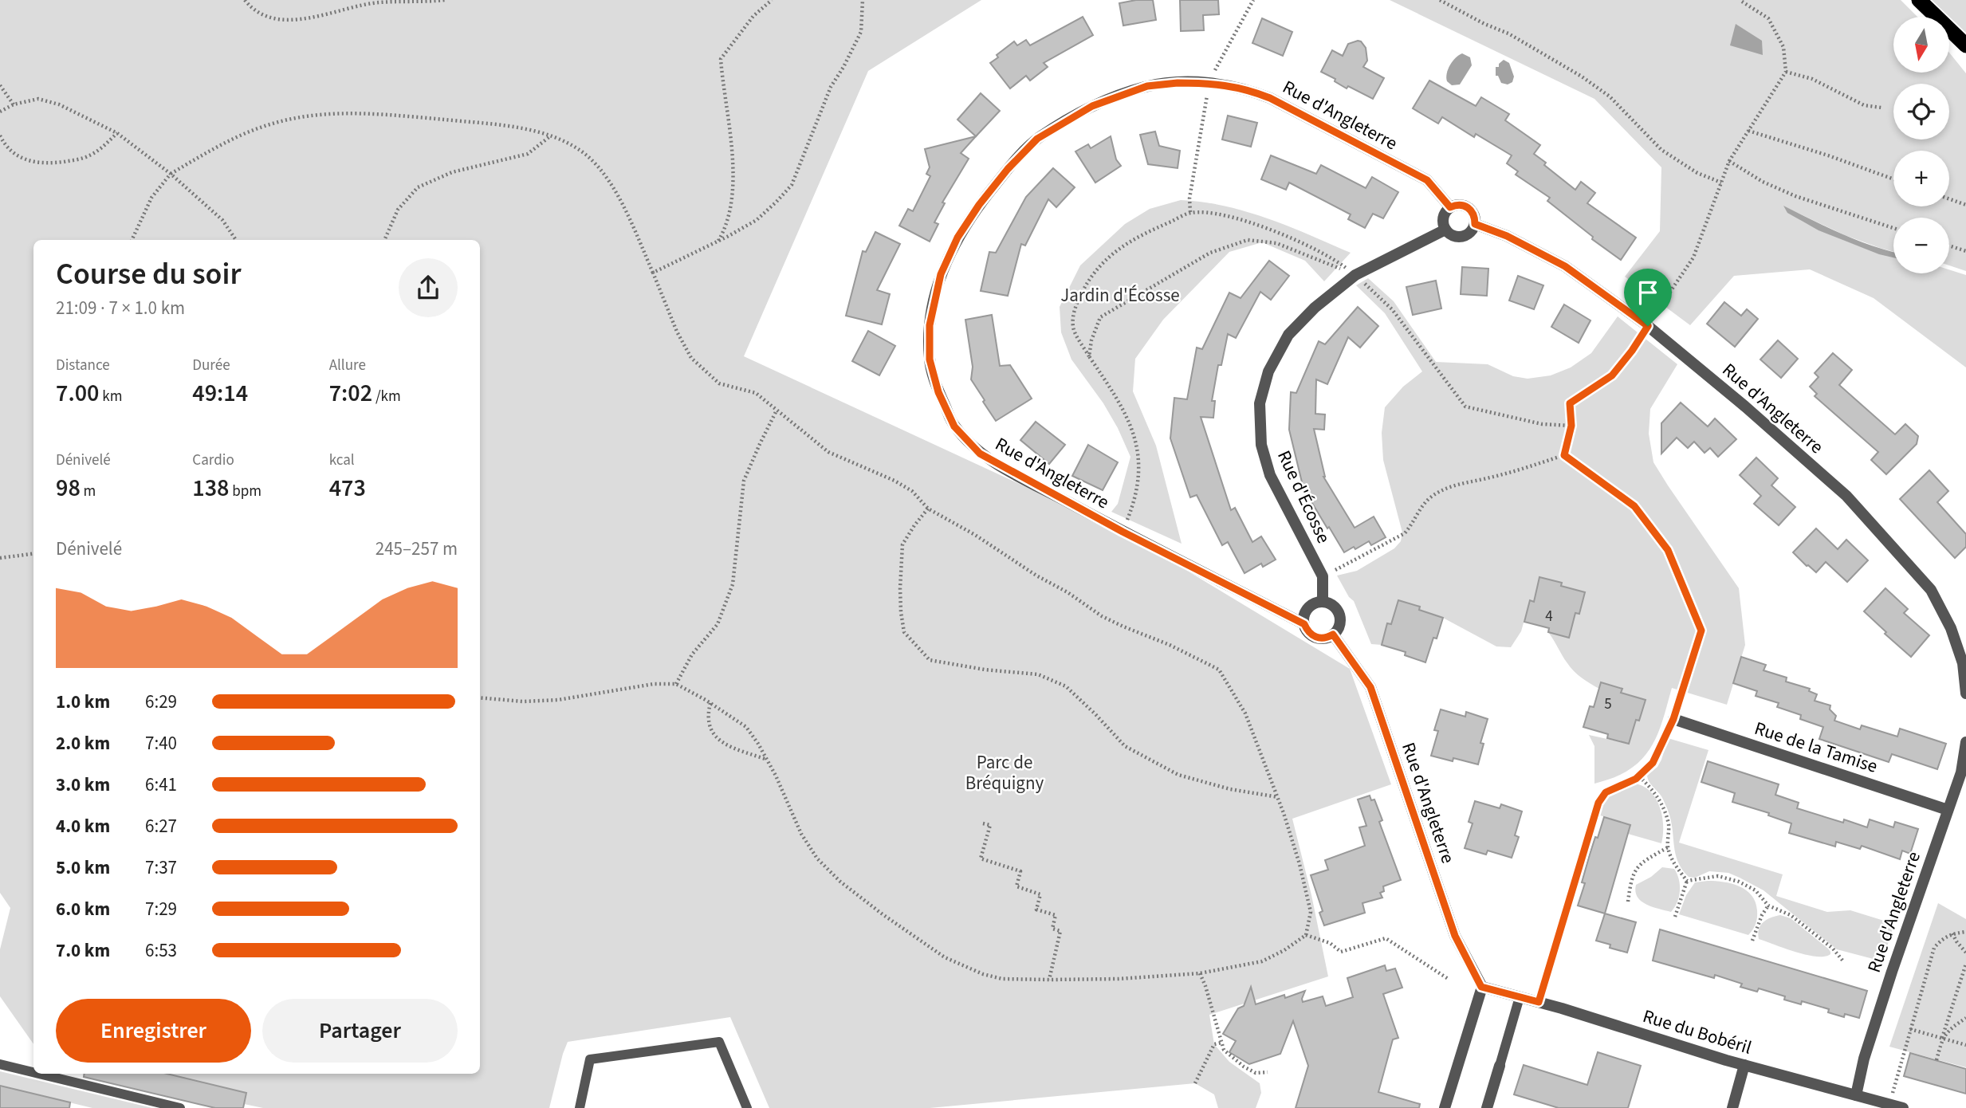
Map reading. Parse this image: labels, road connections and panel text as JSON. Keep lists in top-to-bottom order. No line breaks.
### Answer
{"streets":{"street":["Rue d'Angleterre","Rue d'Écosse","Rue de la Tamise","Rue du Bobéril"]},"crossings":[["Rue d'Angleterre","Rue d'Écosse"],["Rue d'Angleterre","Rue de la Tamise"],["Rue d'Angleterre","Rue du Bobéril"]],"parks":["Jardin d'Écosse","Parc de Bréquigny"],"house_numbers":["4","5"],"north":"bottom","page":{"map_buttons":["+","−"],"heading":["Course du soir","21:09 · 7 × 1.0 km"],"stats":[["Distance","7.00 km"],["Durée","49:14"],["Allure","7:02 /km"],["Dénivelé","98 m"],["Cardio","138 bpm"],["kcal","473"]],"chart":["Dénivelé","245–257 m"],"list":[{"name":"1.0 km","note":"6:29"},{"name":"2.0 km","note":"7:40"},{"name":"3.0 km","note":"6:41"},{"name":"4.0 km","note":"6:27"},{"name":"5.0 km","note":"7:37"},{"name":"6.0 km","note":"7:29"},{"name":"7.0 km","note":"6:53"}],"buttons":["Enregistrer","Partager"]}}
